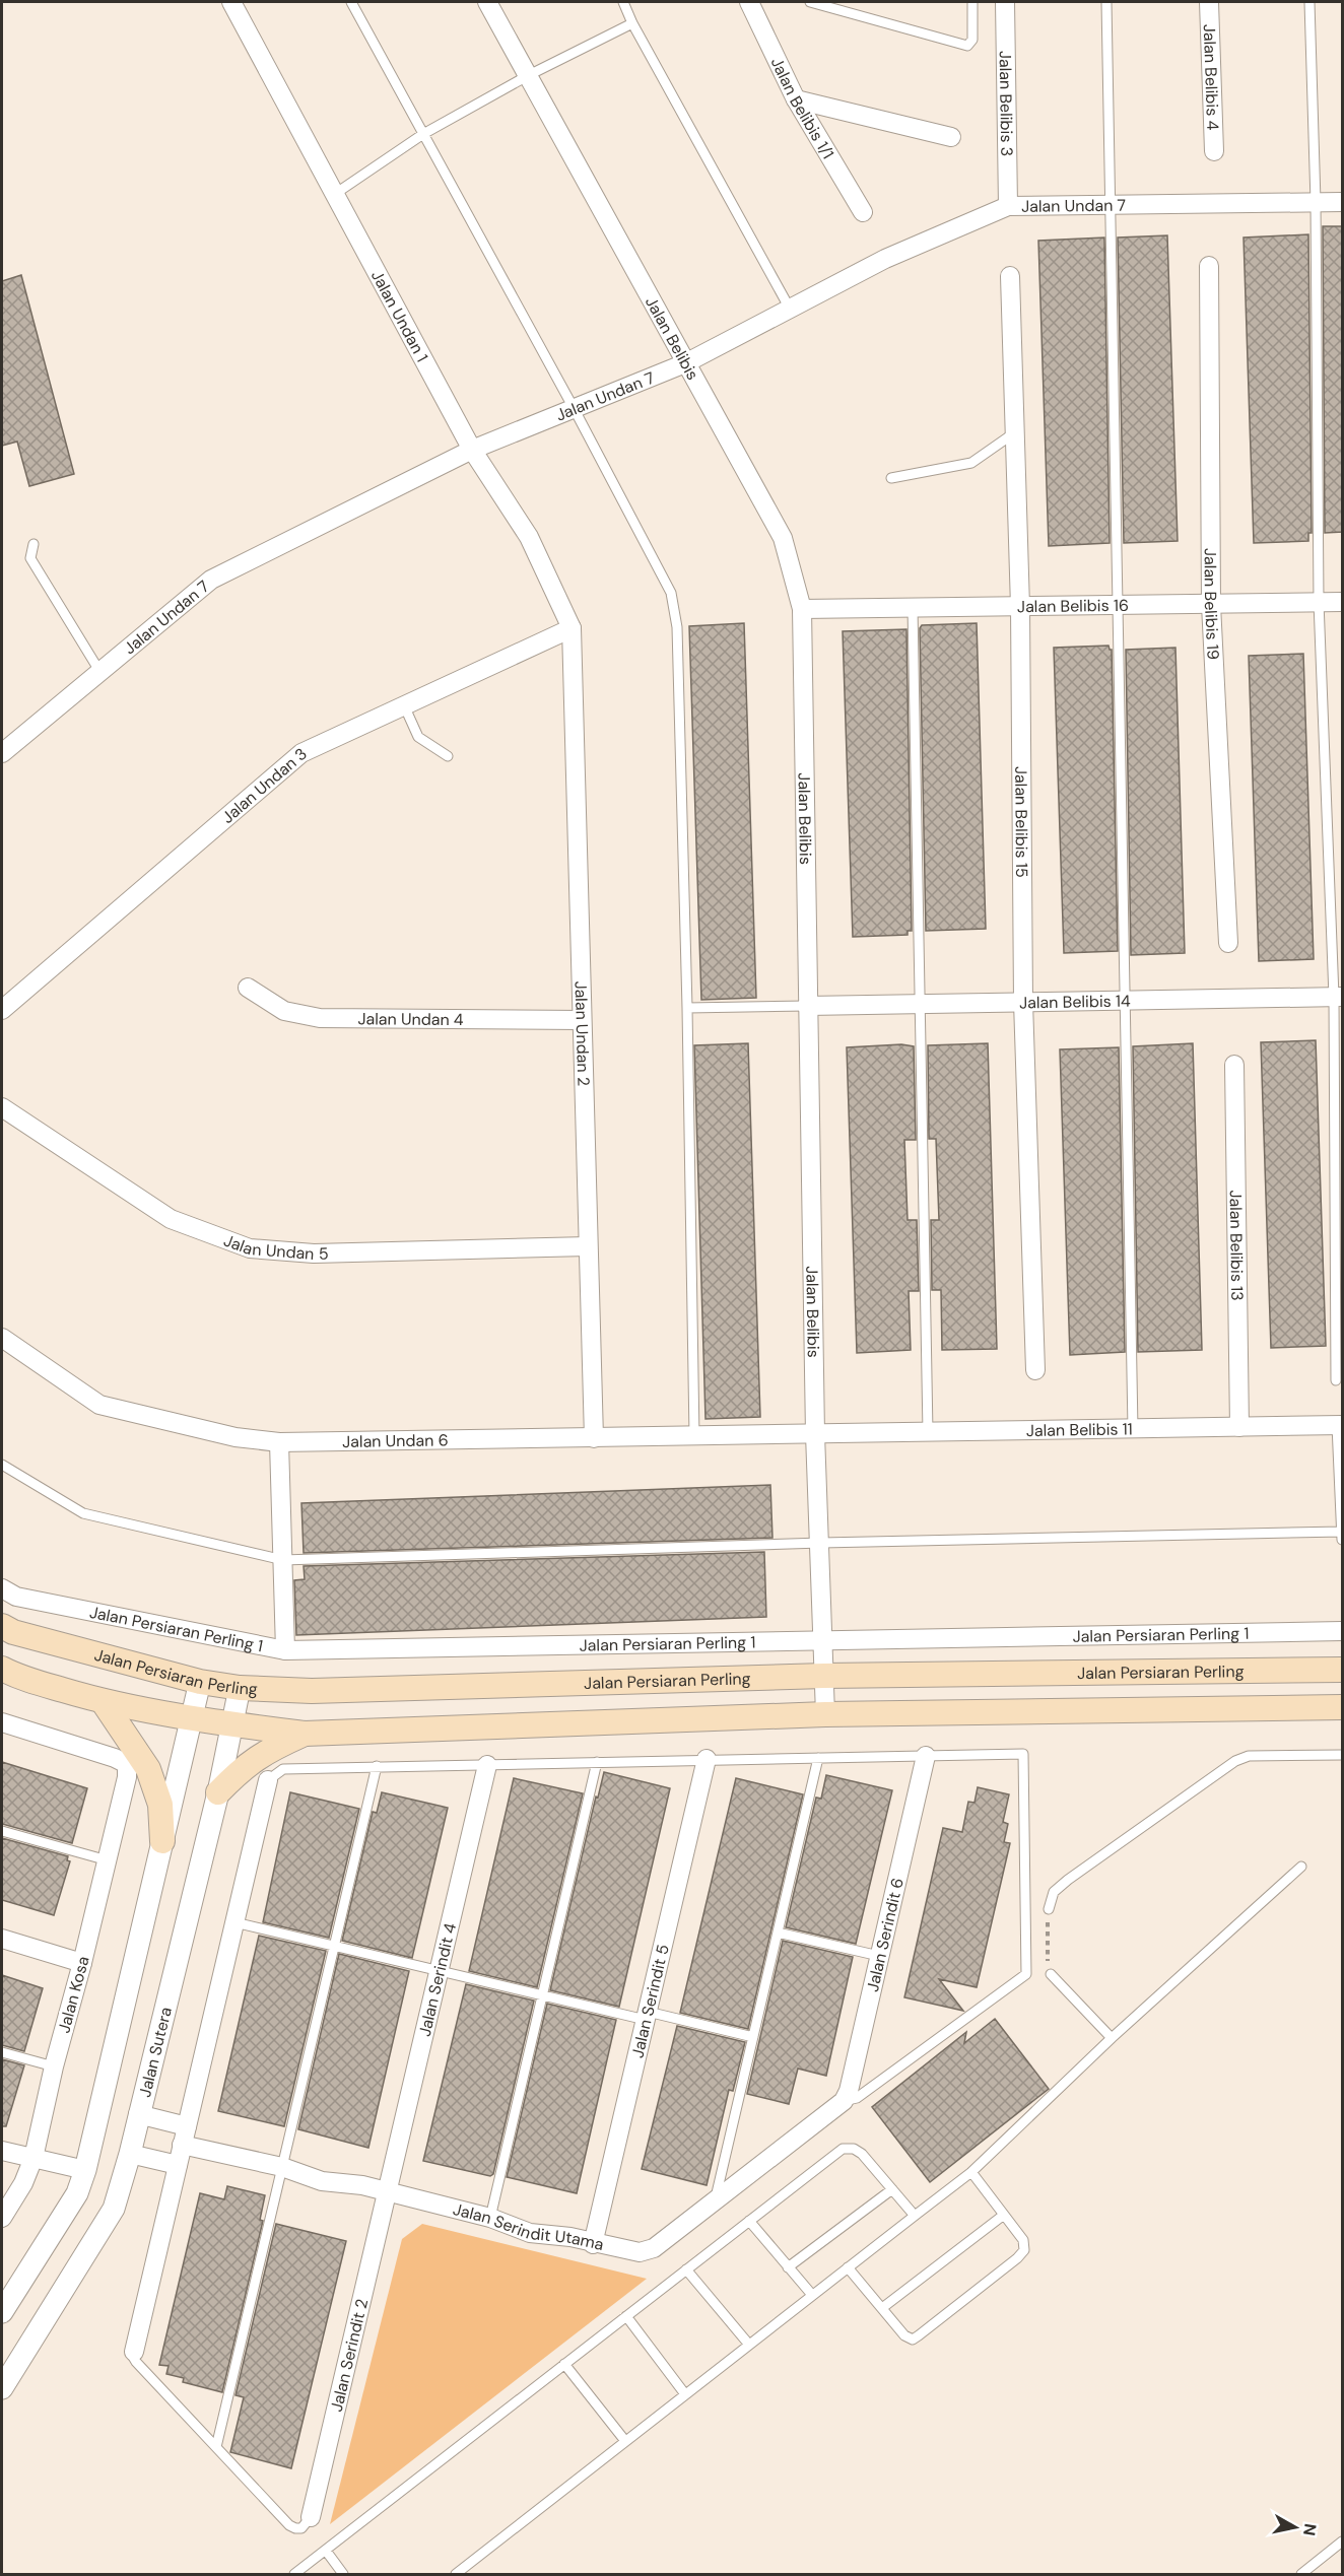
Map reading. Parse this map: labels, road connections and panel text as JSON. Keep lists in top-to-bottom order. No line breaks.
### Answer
{"streets":{"main road":["Jalan Persiaran Perling"],"street":["Jalan Belibis 4","Jalan Belibis 3","Jalan Belibis 1/1","Jalan Undan 7","Jalan Undan 1","Jalan Belibis","Jalan Belibis 19","Jalan Belibis 16","Jalan Undan 3","Jalan Belibis 15","Jalan Belibis 14","Jalan Undan 4","Jalan Undan 2","Jalan Undan 5","Jalan Belibis 13","Jalan Belibis 11","Jalan Undan 6","Jalan Persiaran Perling 1","Jalan Serindit 6","Jalan Serindit 4","Jalan Kosa","Jalan Serindit 5","Jalan Sutera","Jalan Serindit Utama","Jalan Serindit 2"]},"crossings":[["Jalan Belibis 3","Jalan Undan 7"],["Jalan Undan 7","Jalan Undan 1"],["Jalan Undan 7","Jalan Belibis"],["Jalan Undan 1","Jalan Undan 3"],["Jalan Undan 1","Jalan Undan 2"],["Jalan Belibis","Jalan Belibis 16"],["Jalan Belibis","Jalan Belibis 14"],["Jalan Belibis","Jalan Belibis 11"],["Jalan Belibis","Jalan Undan 6"],["Jalan Belibis","Jalan Persiaran Perling 1"],["Jalan Belibis","Jalan Persiaran Perling"],["Jalan Belibis 19","Jalan Belibis 16"],["Jalan Belibis 16","Jalan Belibis 15"],["Jalan Undan 3","Jalan Undan 2"],["Jalan Belibis 15","Jalan Belibis 14"],["Jalan Undan 4","Jalan Undan 2"],["Jalan Undan 2","Jalan Undan 5"],["Jalan Undan 2","Jalan Undan 6"],["Jalan Belibis 13","Jalan Belibis 11"],["Jalan Belibis 11","Jalan Undan 6"],["Jalan Persiaran Perling","Jalan Sutera"],["Jalan Serindit 6","Jalan Serindit Utama"],["Jalan Serindit 4","Jalan Serindit Utama"],["Jalan Serindit 4","Jalan Serindit 2"],["Jalan Serindit 5","Jalan Serindit Utama"],["Jalan Serindit Utama","Jalan Serindit 2"]],"north":"right"}
